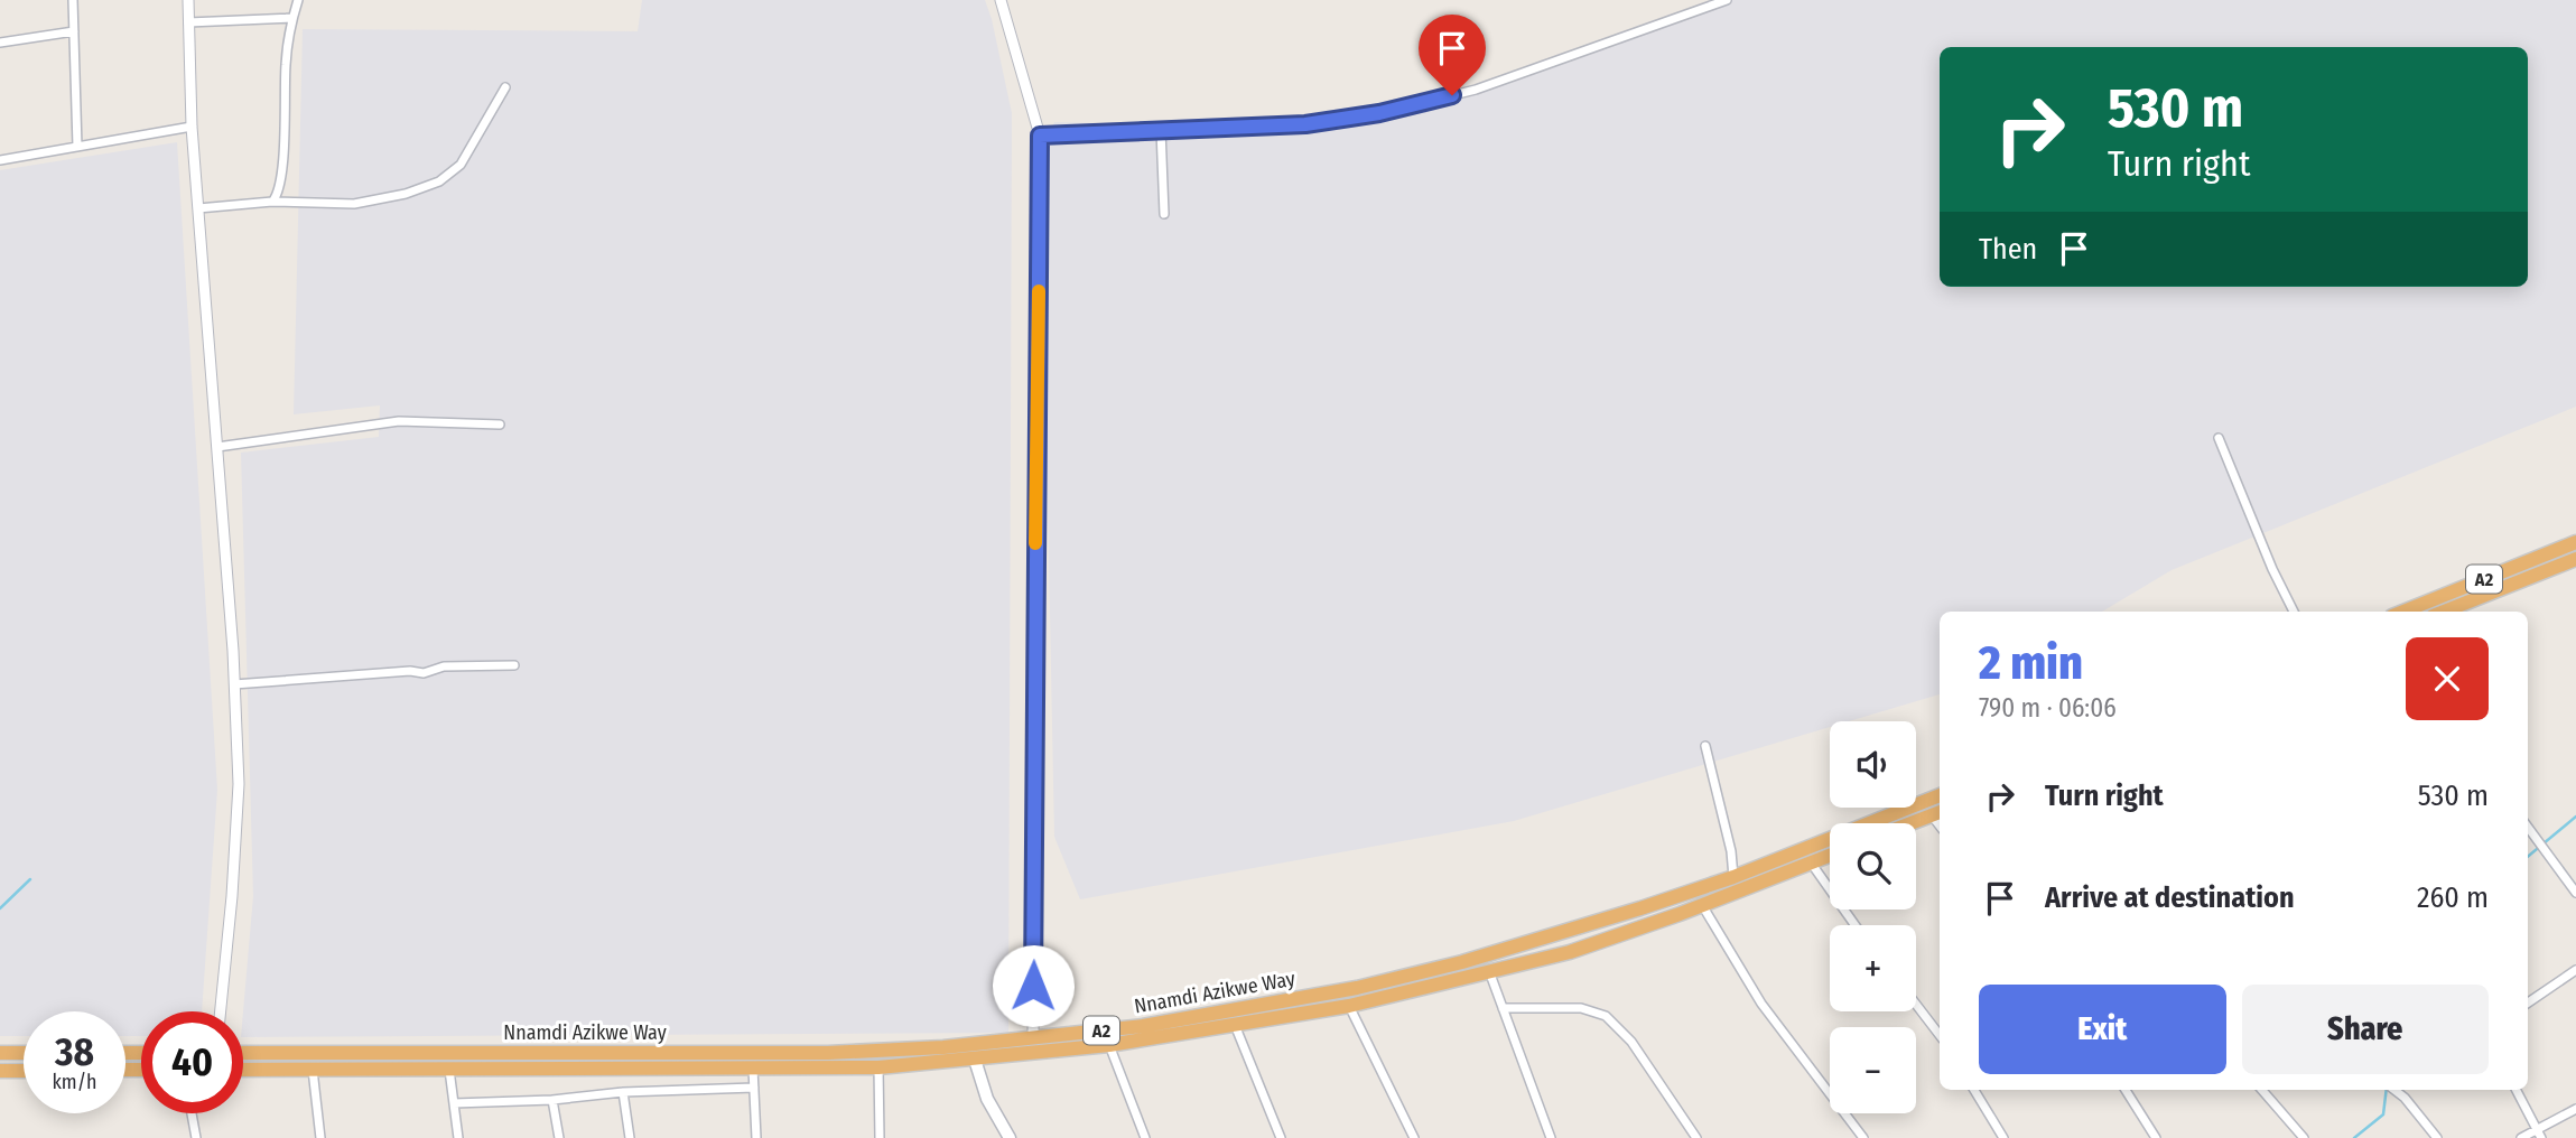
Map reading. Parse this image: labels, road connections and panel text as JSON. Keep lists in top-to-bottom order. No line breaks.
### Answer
{"streets":{"highway":["A2","Nnamdi Azikwe Way"]},"page":{"turn":["530 m","Turn right"],"then":"Then","heading":["2 min","790 m · 06:06"],"map_buttons":["+","−"],"list":[{"name":"Turn right","value":"530 m"},{"name":"Arrive at destination","value":"260 m"}],"buttons":["Exit","Share"],"speed":"38 km/h","limit":"40"}}
